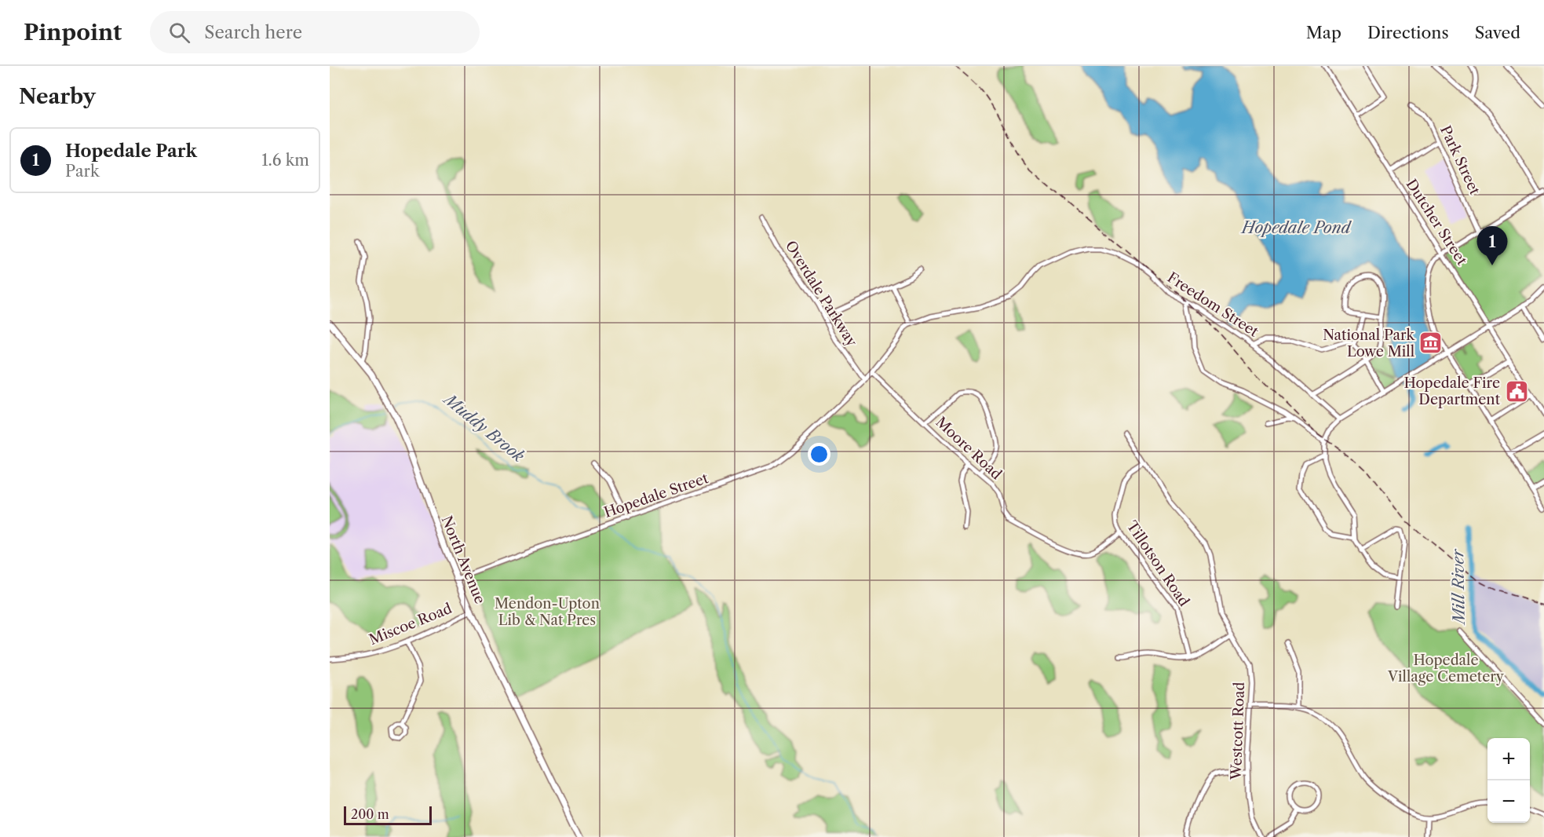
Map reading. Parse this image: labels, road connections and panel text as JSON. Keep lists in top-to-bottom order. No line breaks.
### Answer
{"streets":{"main road":["North Avenue"],"street":["Park Street","Dutcher Street","Overdale Parkway","Freedom Street","Moore Road","Hopedale Street","Tillotson Road","Miscoe Road","Westcott Road"]},"crossings":[["Overdale Parkway","Hopedale Street"],["Moore Road","Tillotson Road"],["Hopedale Street","North Avenue"],["North Avenue","Miscoe Road"],["Tillotson Road","Westcott Road"]],"water":["Hopedale Pond","Muddy Brook","Mill River"],"parks":["Mendon-Upton Lib & Nat Pres","Hopedale Village Cemetery"],"places":{"museum":["National Park Lowe Mill"],"public building":["Hopedale Fire Department"]},"scale_bar":"200 m","page":{"header":"Pinpoint","search":"Search here","nav":["Map","Directions","Saved"],"heading":"Nearby","list":[{"mark":"1","name":"Hopedale Park","note":"Park","value":"1.6 km"}],"pins":"1","map_buttons":["+","−"],"scale":"200 m"}}
